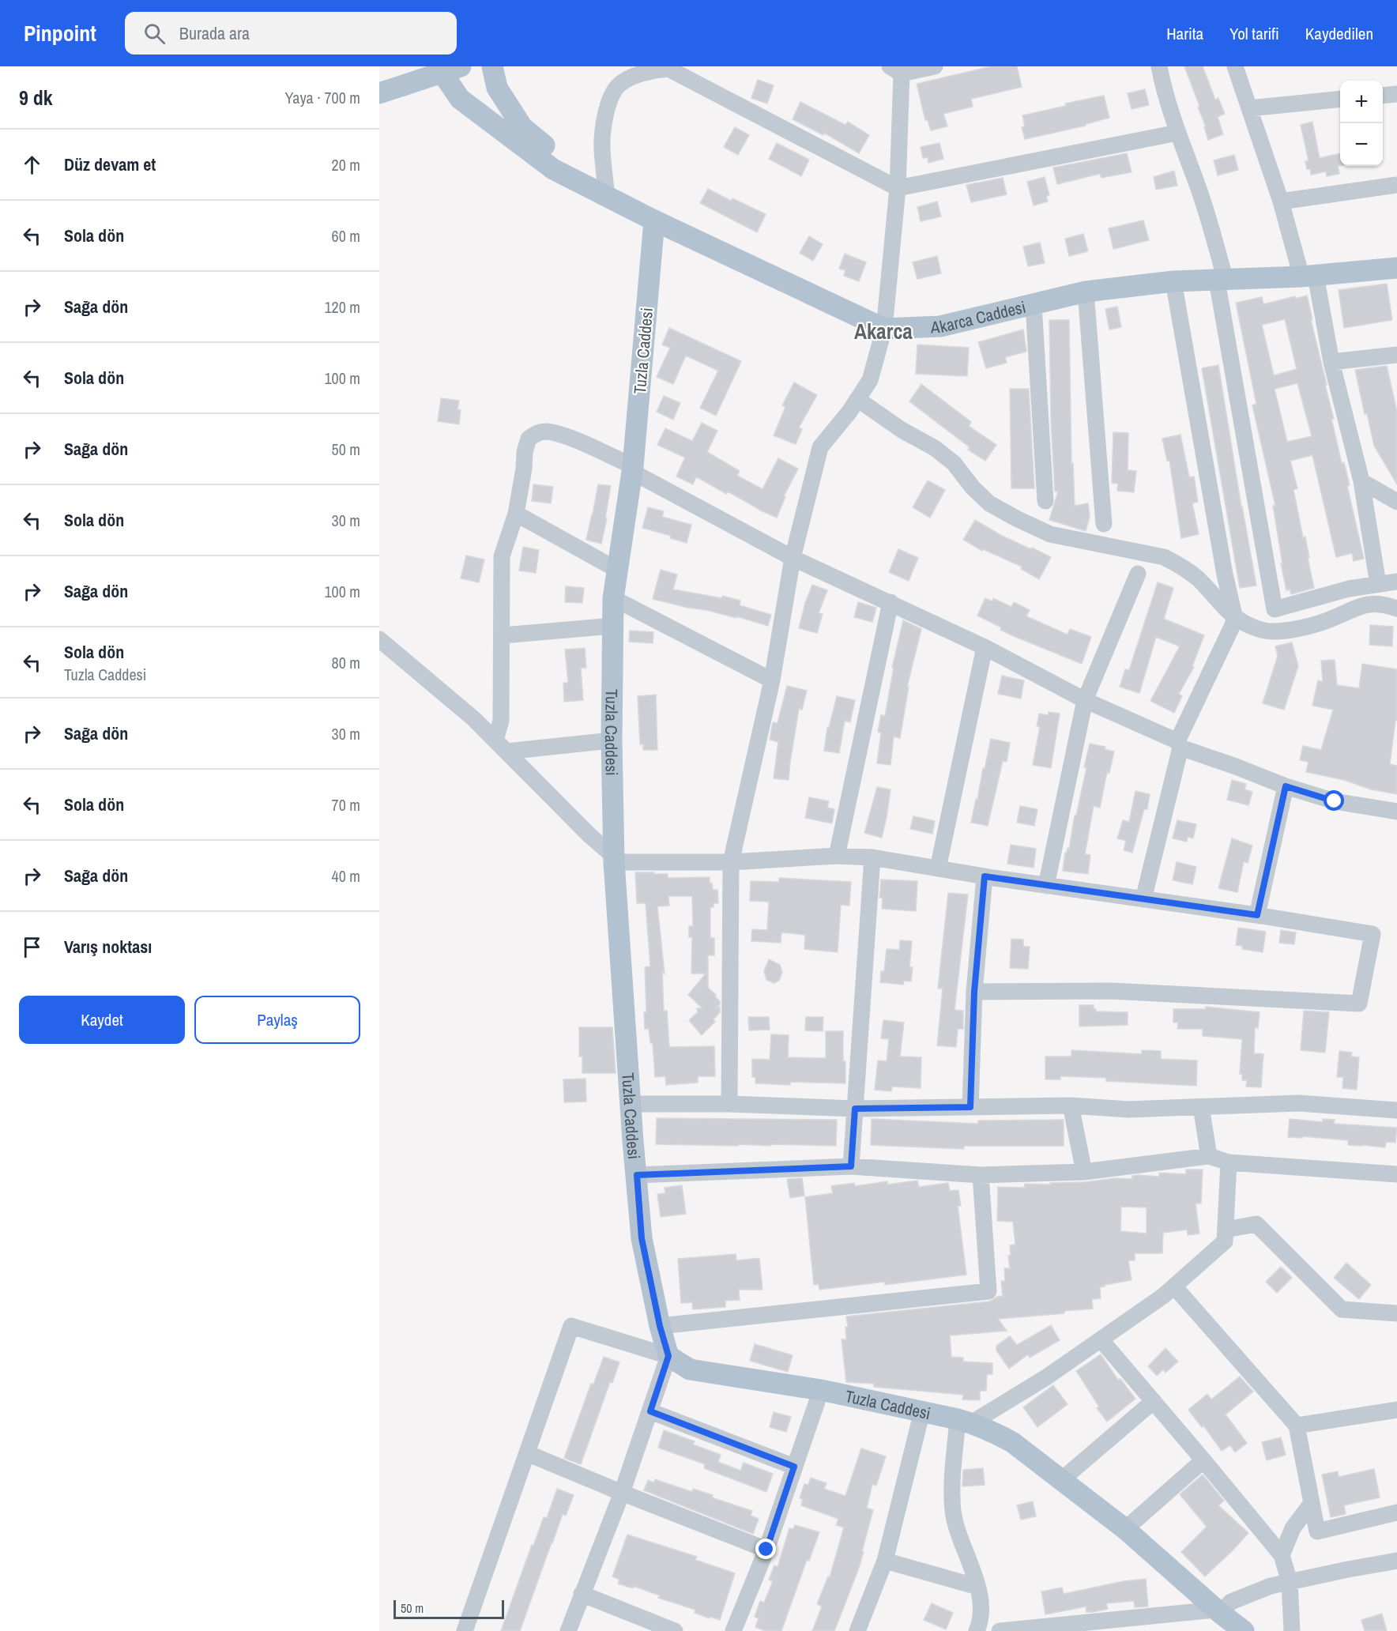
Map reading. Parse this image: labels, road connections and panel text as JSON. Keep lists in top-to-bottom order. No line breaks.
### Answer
{"streets":{"main road":["Akarca Caddesi","Tuzla Caddesi"]},"crossings":[["Akarca Caddesi","Tuzla Caddesi"]],"districts":["Akarca"],"scale_bar":"50 m","page":{"header":"Pinpoint","search":"Burada ara","nav":["Harita","Yol tarifi","Kaydedilen"],"heading":["9 dk","Yaya · 700 m"],"map_buttons":["+","−"],"list":[["Düz devam et","20 m"],["Sola dön","60 m"],["Sağa dön","120 m"],["Sola dön","100 m"],["Sağa dön","50 m"],["Sola dön","30 m"],["Sağa dön","100 m"],["Sola dön","Tuzla Caddesi","80 m"],["Sağa dön","30 m"],["Sola dön","70 m"],["Sağa dön","40 m"],"Varış noktası"],"buttons":["Kaydet","Paylaş"],"scale":"50 m"}}
